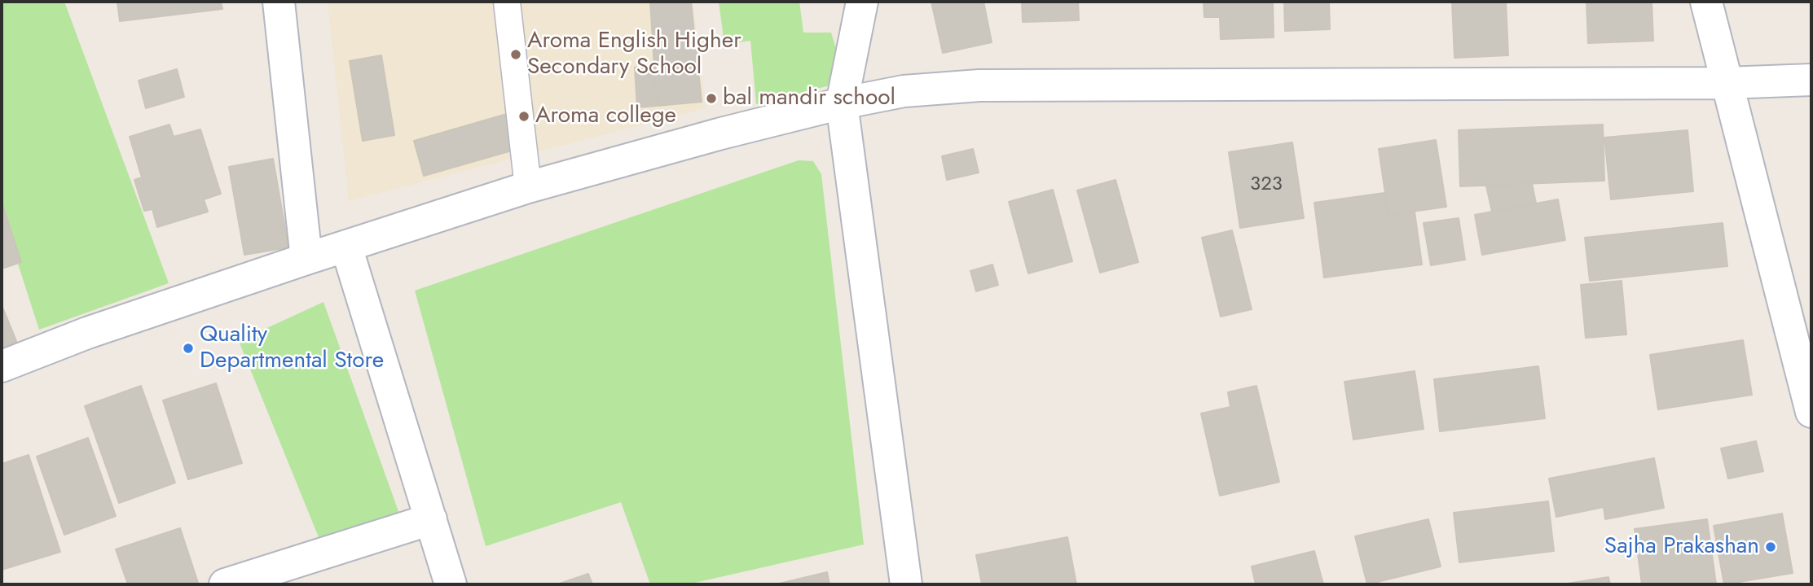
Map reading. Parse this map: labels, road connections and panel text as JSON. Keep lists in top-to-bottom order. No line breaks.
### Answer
{"places":["Aroma English Higher Secondary School","bal mandir school","Aroma college","Quality Departmental Store","Sajha Prakashan"],"house_numbers":["323"]}
